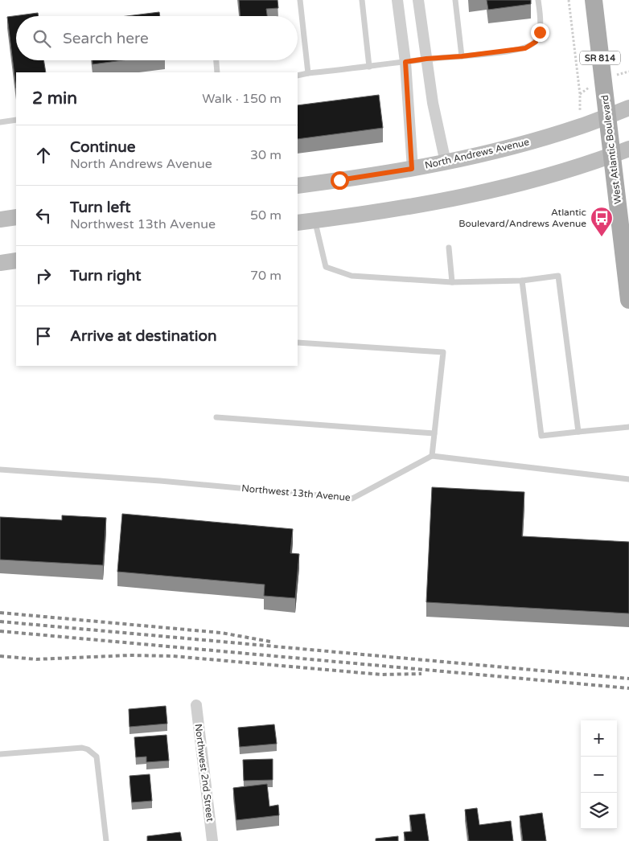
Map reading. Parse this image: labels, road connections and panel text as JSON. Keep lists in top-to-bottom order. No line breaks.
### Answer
{"streets":{"main road":["SR 814","West Atlantic Boulevard","North Andrews Avenue"],"street":["Northwest 2nd Street"],"lane":["Northwest 13th Avenue"]},"crossings":[["West Atlantic Boulevard","North Andrews Avenue"]],"places":{"bus stop":["Atlantic Boulevard/Andrews Avenue"]},"page":{"search":"Search here","heading":["2 min","Walk · 150 m"],"list":[["Continue","North Andrews Avenue","30 m"],["Turn left","Northwest 13th Avenue","50 m"],["Turn right","70 m"],"Arrive at destination"],"map_buttons":["+","−"]}}
